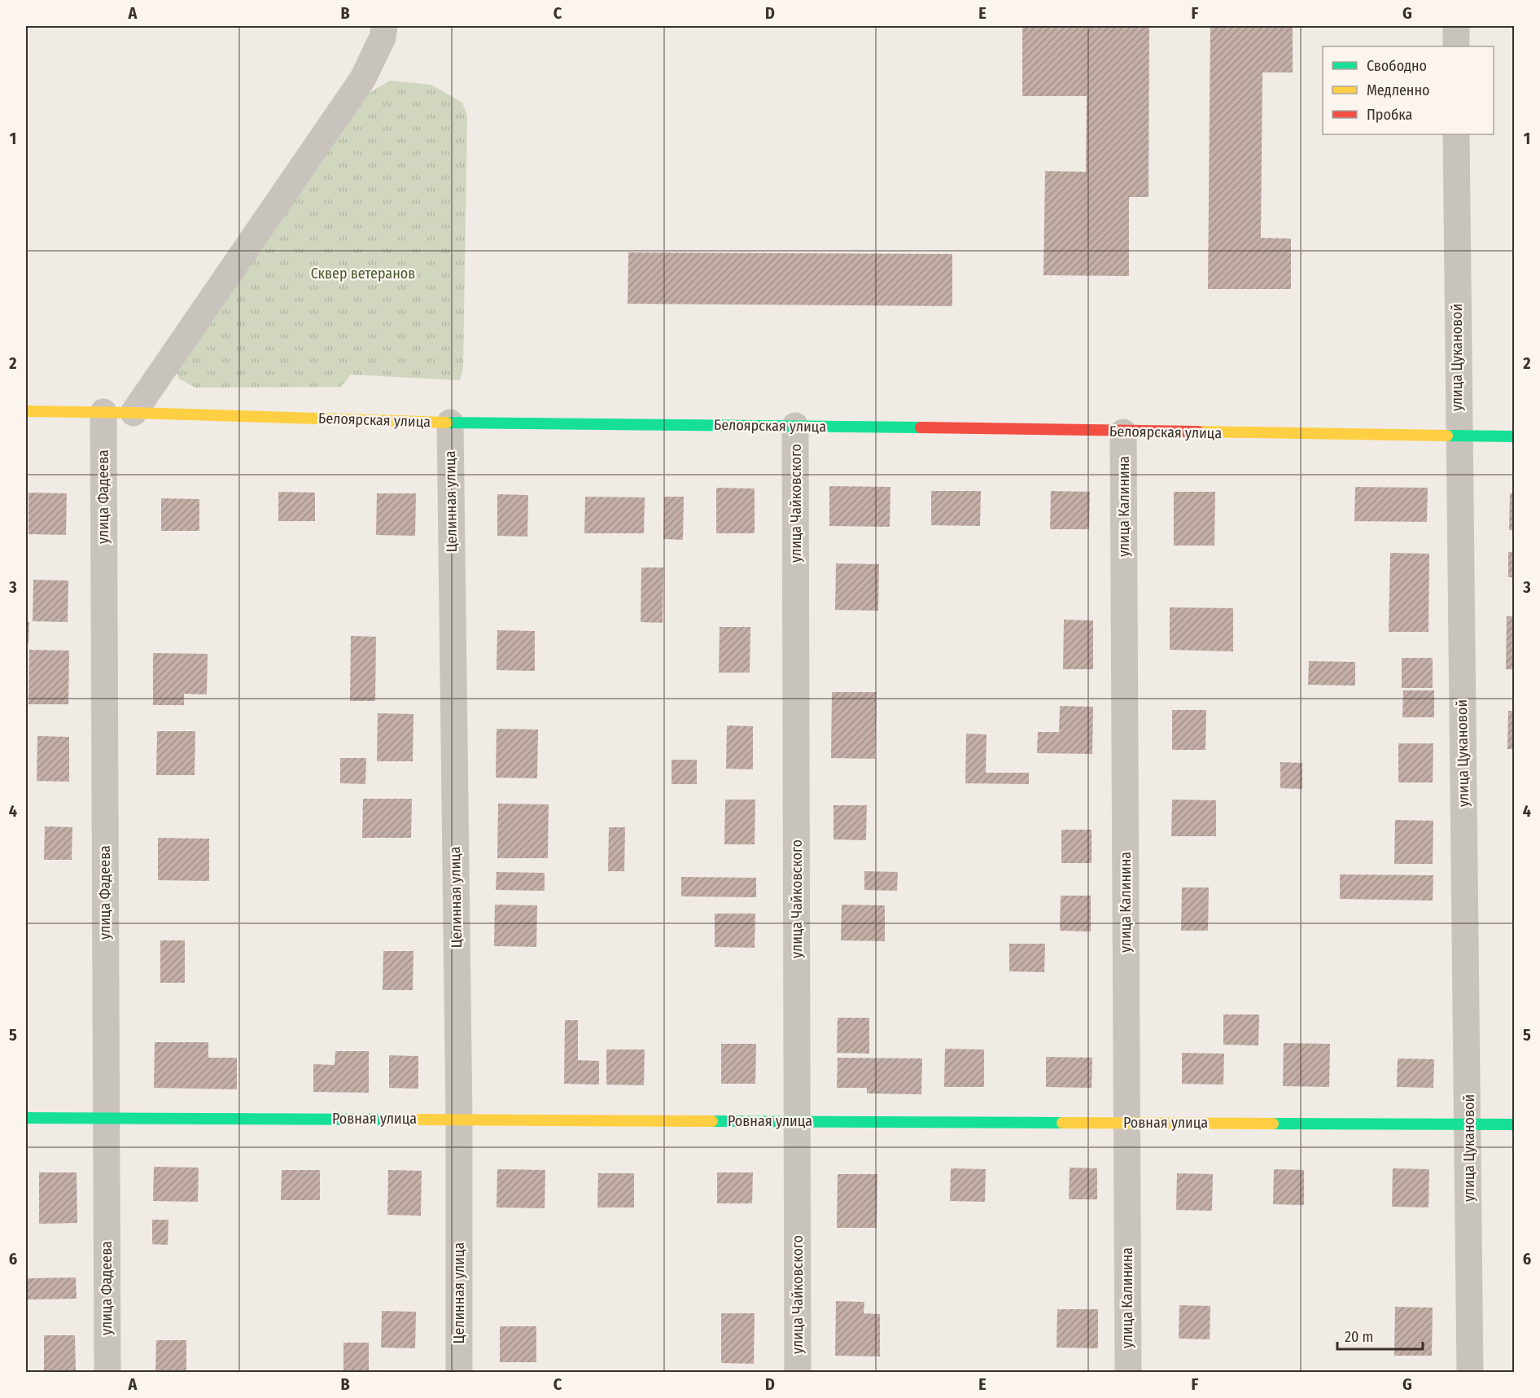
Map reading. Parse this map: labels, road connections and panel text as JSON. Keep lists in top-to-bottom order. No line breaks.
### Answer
{"streets":{"street":["улица Цукановой","Белоярская улица","улица Фадеева","Целинная улица","улица Чайковского","улица Калинина","Ровная улица"]},"crossings":[["улица Цукановой","Белоярская улица"],["улица Цукановой","Ровная улица"],["Белоярская улица","улица Фадеева"],["Белоярская улица","Целинная улица"],["Белоярская улица","улица Чайковского"],["Белоярская улица","улица Калинина"],["улица Фадеева","Ровная улица"],["Целинная улица","Ровная улица"],["улица Чайковского","Ровная улица"],["улица Калинина","Ровная улица"]],"parks":["Сквер ветеранов"],"legend":["Свободно","Медленно","Пробка"],"scale_bar":"20 m","grid":{"columns":["A","B","C","D","E","F","G"],"rows":["1","2","3","4","5","6"]}}
